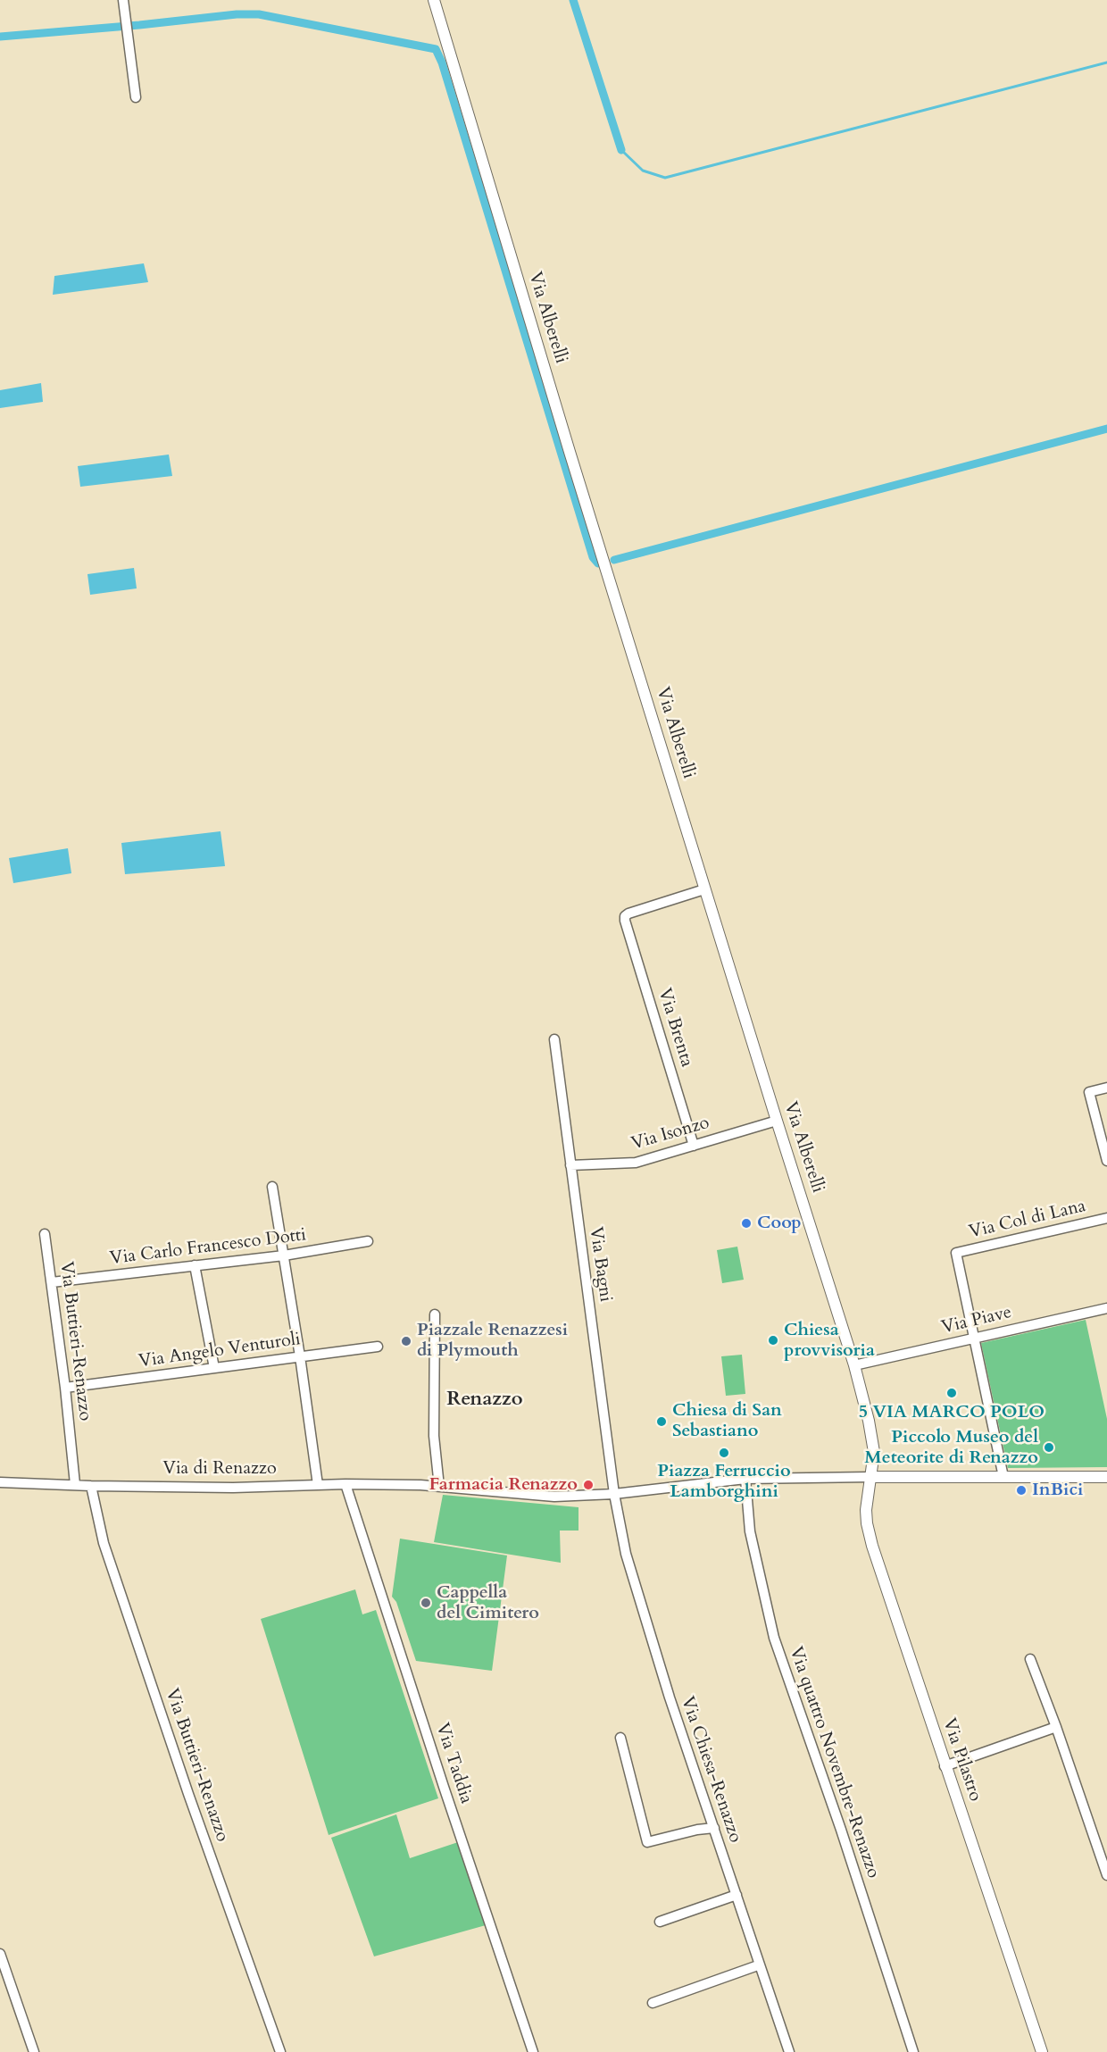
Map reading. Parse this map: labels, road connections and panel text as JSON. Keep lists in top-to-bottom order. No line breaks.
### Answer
{"streets":{"street":["Via Alberelli","Via Brenta","Via Isonzo","Via Col di Lana","Via Carlo Francesco Dotti","Via Bagni","Via Piave","Via Buttieri-Renazzo","Via Angelo Venturoli","Via di Renazzo","Via Pilastro","Via quattro Novembre-Renazzo","Via Taddia","Via Chiesa-Renazzo"]},"crossings":[["Via Alberelli","Via Brenta"],["Via Alberelli","Via Isonzo"],["Via Alberelli","Via Piave"],["Via Alberelli","Via di Renazzo"],["Via Alberelli","Via Pilastro"],["Via Brenta","Via Isonzo"],["Via Isonzo","Via Bagni"],["Via Col di Lana","Via Piave"],["Via Carlo Francesco Dotti","Via Buttieri-Renazzo"],["Via Bagni","Via di Renazzo"],["Via Bagni","Via Chiesa-Renazzo"],["Via Buttieri-Renazzo","Via Angelo Venturoli"],["Via Buttieri-Renazzo","Via di Renazzo"],["Via di Renazzo","Via Pilastro"],["Via di Renazzo","Via quattro Novembre-Renazzo"],["Via di Renazzo","Via Taddia"],["Via di Renazzo","Via Chiesa-Renazzo"]],"districts":["Renazzo"],"places":["Coop","Chiesa provvisoria","Piazzale Renazzesi di Plymouth","5 VIA MARCO POLO","Chiesa di San Sebastiano","Piccolo Museo del Meteorite di Renazzo","Piazza Ferruccio Lamborghini","Farmacia Renazzo","InBici","Cappella del Cimitero"]}
